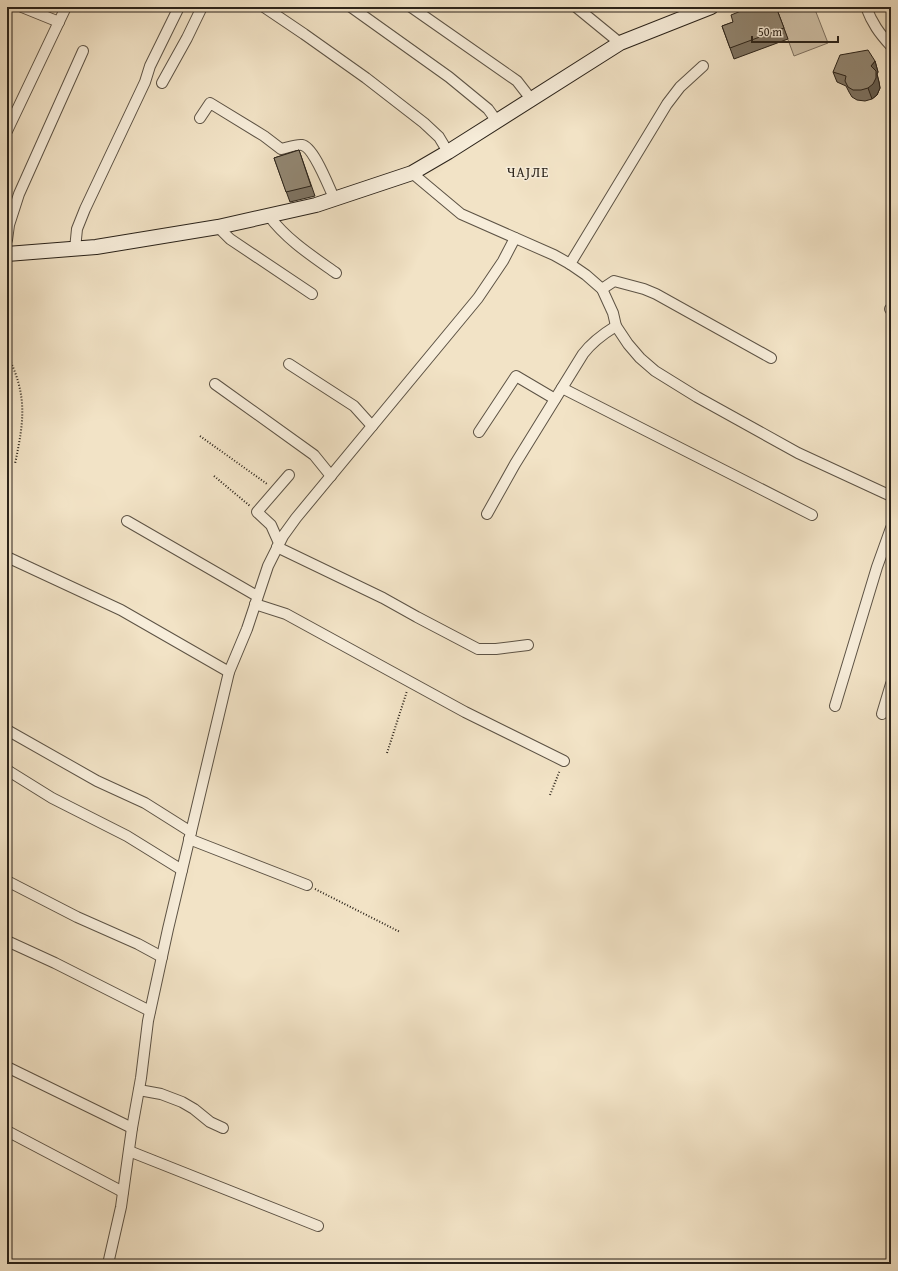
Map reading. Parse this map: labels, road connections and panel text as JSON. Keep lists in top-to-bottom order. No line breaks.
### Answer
{"districts":["ЧАЈЛЕ"],"scale_bar":"50 m"}
